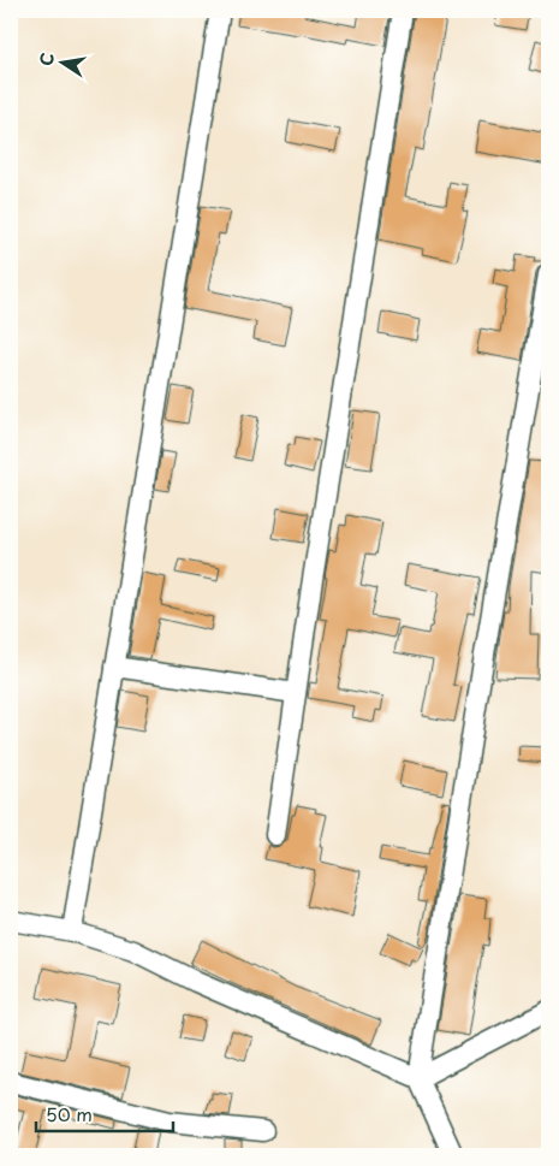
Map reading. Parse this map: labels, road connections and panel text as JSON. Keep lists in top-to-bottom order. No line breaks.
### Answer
{"scale_bar":"50 m","north":"left"}
